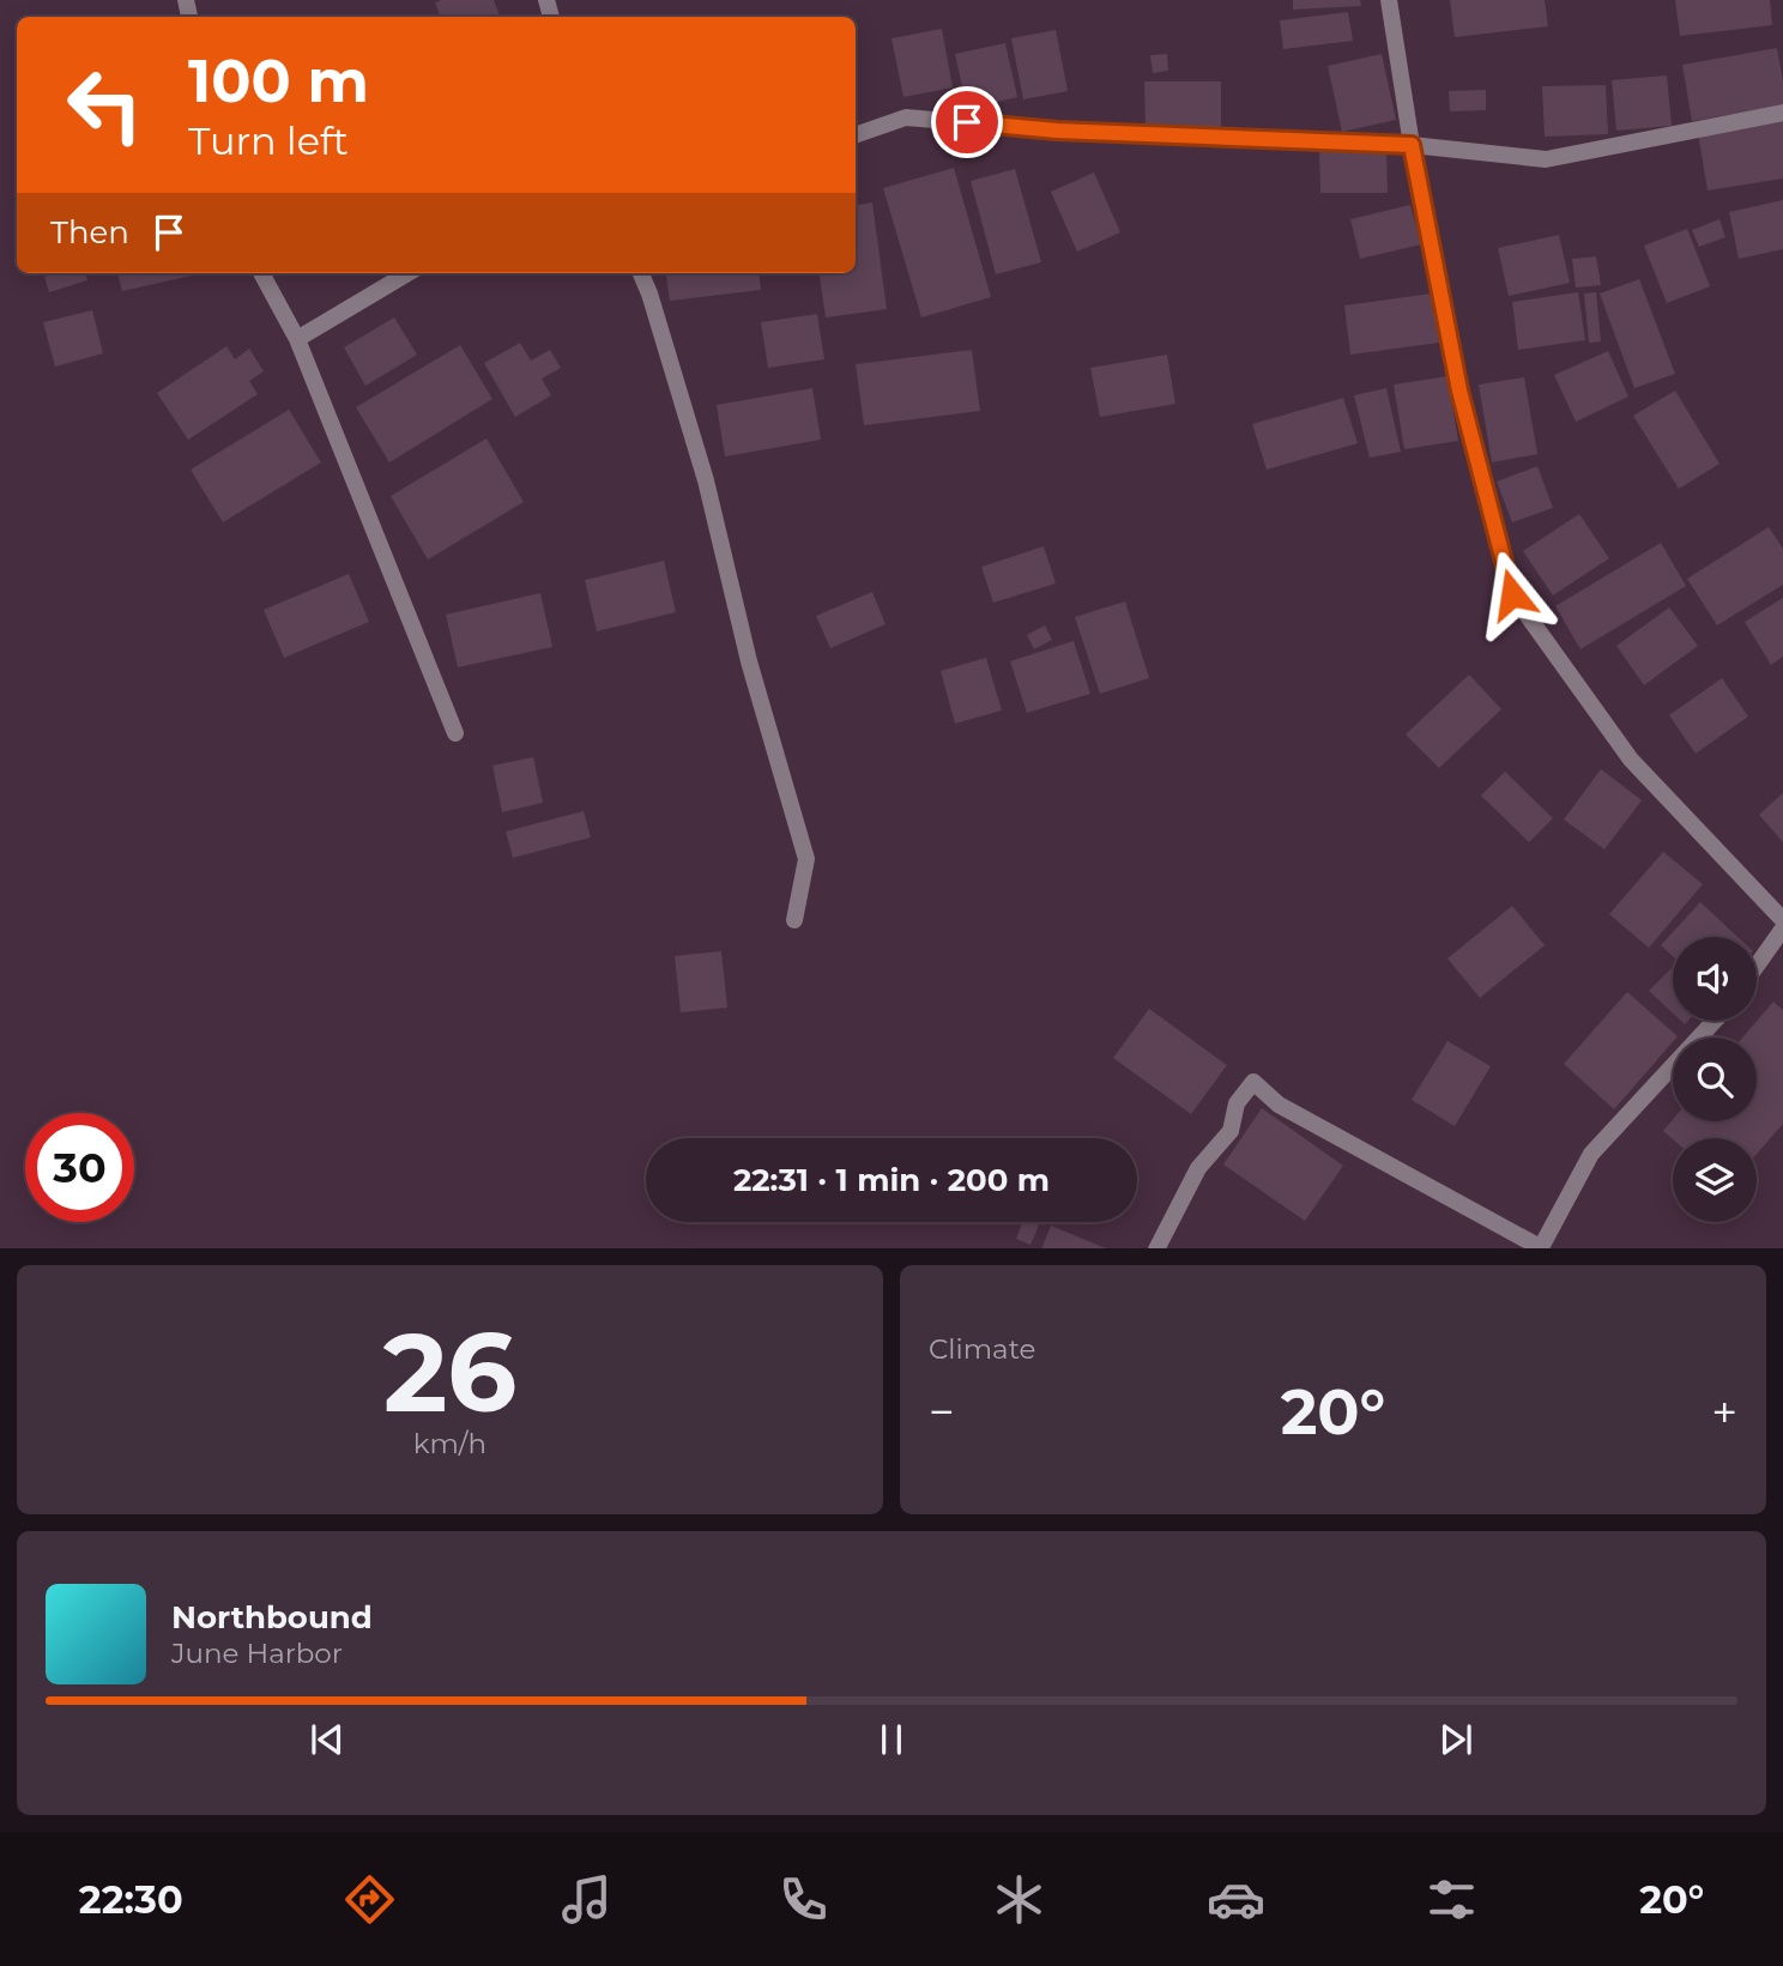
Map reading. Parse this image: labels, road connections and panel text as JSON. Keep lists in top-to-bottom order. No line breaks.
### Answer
{"page":{"turn":["100 m","Turn left"],"then":"Then","limit":"30","trip":"22:31 · 1 min · 200 m","tile":[["26","km/h"],"Climate"],"heat":["−","20°","+"],"song":["Northbound","June Harbor"],"tabs":["22:30","20°"]}}
